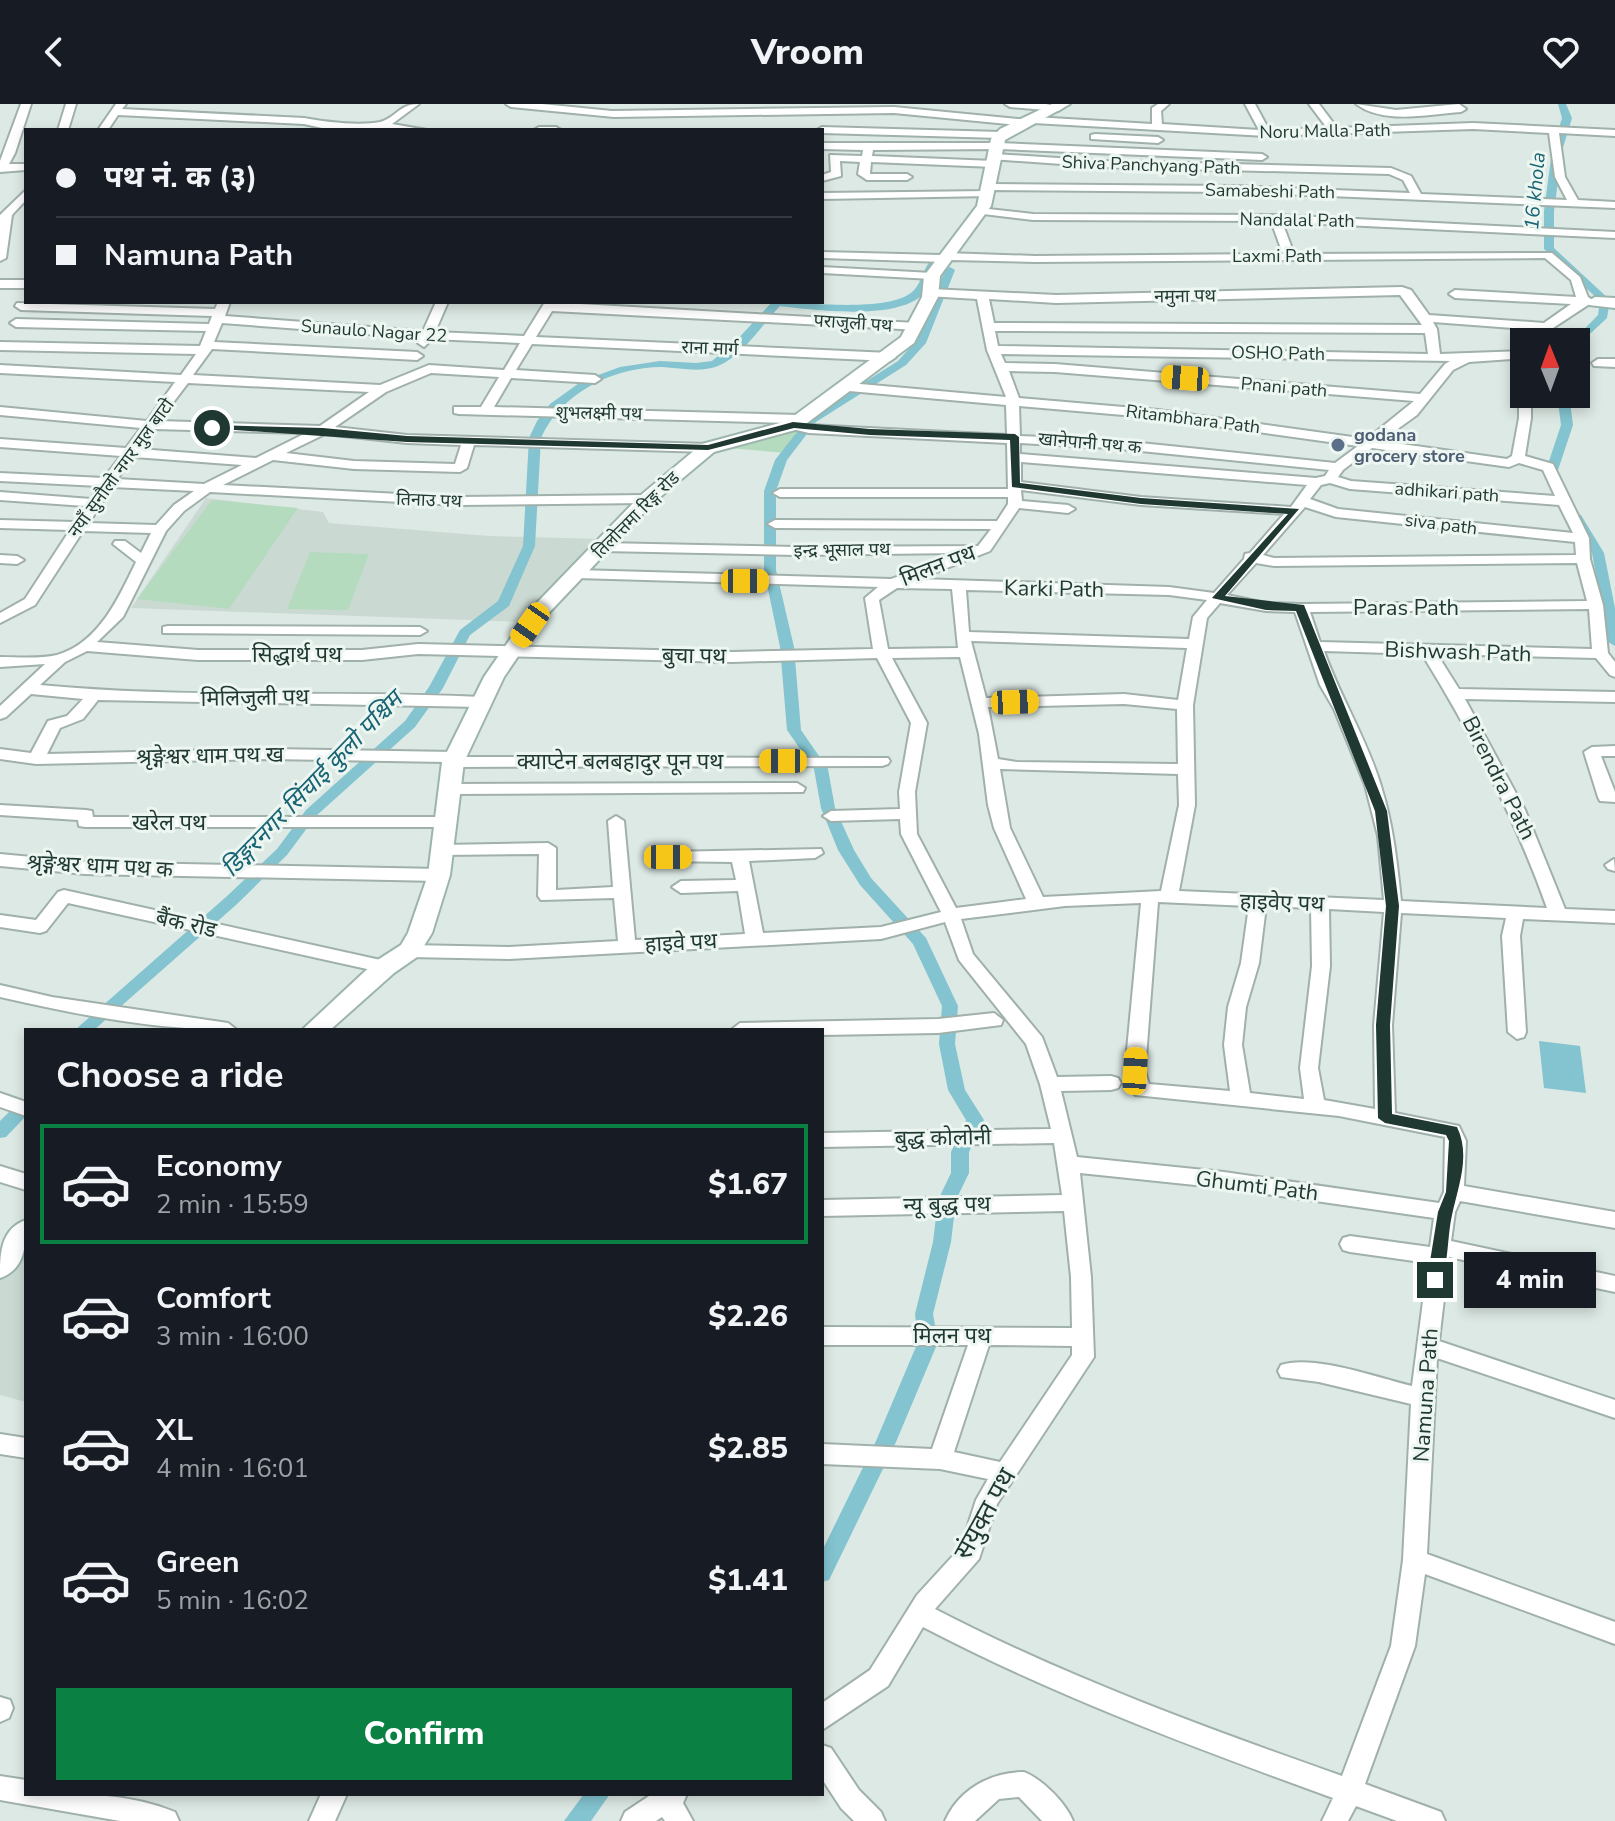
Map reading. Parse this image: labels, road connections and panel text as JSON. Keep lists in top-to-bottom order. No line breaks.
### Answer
{"streets":{"street":["Noru Malla Path","Shiva Panchyang Path","Samabeshi Path","Nandalal Path","Laxmi Path","नमुना पथ","पराजुली पथ","Sunaulo Nagar 22","राना मार्ग","OSHO Path","Pnani path","शुभलक्ष्मी पथ","Ritambhara Path","खानेपानी पथ क","नयाँ सुनौलो नगर मुल बाटो","adhikari path","तिनाउ पथ","तिलोत्तमा रिङ्ग रोड","siva path","इन्द्र भूसाल पथ","मिलन पथ","Karki Path","Paras Path","Bishwash Path","सिद्धार्थ पथ","बुचा पथ","मिलिजुली पथ","श्रृङ्गेश्वर धाम पथ ख","क्याप्टेन बलबहादुर पून पथ","Birendra Path","खरेल पथ","श्रृङ्गेश्वर धाम पथ क","हाइवेए पथ","बैंक रोड","हाइवे पथ","बुद्ध कोलोनी","Ghumti Path","न्यू बुद्ध पथ","Namuna Path","संयुक्त पथ"]},"crossings":[["Shiva Panchyang Path","Samabeshi Path"],["Shiva Panchyang Path","तिलोत्तमा रिङ्ग रोड"],["Samabeshi Path","Nandalal Path"],["Samabeshi Path","तिलोत्तमा रिङ्ग रोड"],["Nandalal Path","तिलोत्तमा रिङ्ग रोड"],["Laxmi Path","तिलोत्तमा रिङ्ग रोड"],["नमुना पथ","तिलोत्तमा रिङ्ग रोड"],["पराजुली पथ","तिलोत्तमा रिङ्ग रोड"],["Sunaulo Nagar 22","राना मार्ग"],["Sunaulo Nagar 22","नयाँ सुनौलो नगर मुल बाटो"],["राना मार्ग","तिलोत्तमा रिङ्ग रोड"],["शुभलक्ष्मी पथ","खानेपानी पथ क"],["शुभलक्ष्मी पथ","तिलोत्तमा रिङ्ग रोड"],["Ritambhara Path","तिलोत्तमा रिङ्ग रोड"],["खानेपानी पथ क","adhikari path"],["खानेपानी पथ क","तिलोत्तमा रिङ्ग रोड"],["नयाँ सुनौलो नगर मुल बाटो","तिनाउ पथ"],["तिनाउ पथ","तिलोत्तमा रिङ्ग रोड"],["तिलोत्तमा रिङ्ग रोड","इन्द्र भूसाल पथ"],["तिलोत्तमा रिङ्ग रोड","सिद्धार्थ पथ"],["तिलोत्तमा रिङ्ग रोड","बुचा पथ"],["तिलोत्तमा रिङ्ग रोड","मिलिजुली पथ"],["तिलोत्तमा रिङ्ग रोड","श्रृङ्गेश्वर धाम पथ ख"],["तिलोत्तमा रिङ्ग रोड","क्याप्टेन बलबहादुर पून पथ"],["तिलोत्तमा रिङ्ग रोड","खरेल पथ"],["तिलोत्तमा रिङ्ग रोड","श्रृङ्गेश्वर धाम पथ क"],["तिलोत्तमा रिङ्ग रोड","हाइवे पथ"],["siva path","मिलन पथ"],["इन्द्र भूसाल पथ","मिलन पथ"],["मिलन पथ","Karki Path"],["मिलन पथ","बुचा पथ"],["मिलन पथ","हाइवेए पथ"],["मिलन पथ","हाइवे पथ"],["मिलन पथ","संयुक्त पथ"],["Karki Path","Paras Path"],["Bishwash Path","Birendra Path"],["सिद्धार्थ पथ","बुचा पथ"],["श्रृङ्गेश्वर धाम पथ ख","क्याप्टेन बलबहादुर पून पथ"],["Birendra Path","हाइवेए पथ"],["हाइवेए पथ","हाइवे पथ"],["हाइवेए पथ","Namuna Path"],["बुद्ध कोलोनी","संयुक्त पथ"],["Ghumti Path","Namuna Path"],["Ghumti Path","संयुक्त पथ"],["न्यू बुद्ध पथ","संयुक्त पथ"]],"water":["16 khola","डिङ्गरनगर सिंचाई कुलो पश्चिम"],"places":["godana grocery store"],"north":"top","page":{"header":"Vroom","banner":["पथ नं. क (३)","Namuna Path"],"heading":"Choose a ride","list":[{"name":"Economy","note":"2 min · 15:59","value":"$1.67"},{"name":"Comfort","note":"3 min · 16:00","value":"$2.26"},{"name":"XL","note":"4 min · 16:01","value":"$2.85"},{"name":"Green","note":"5 min · 16:02","value":"$1.41"}],"bubble":"4 min","buttons":"Confirm"}}
